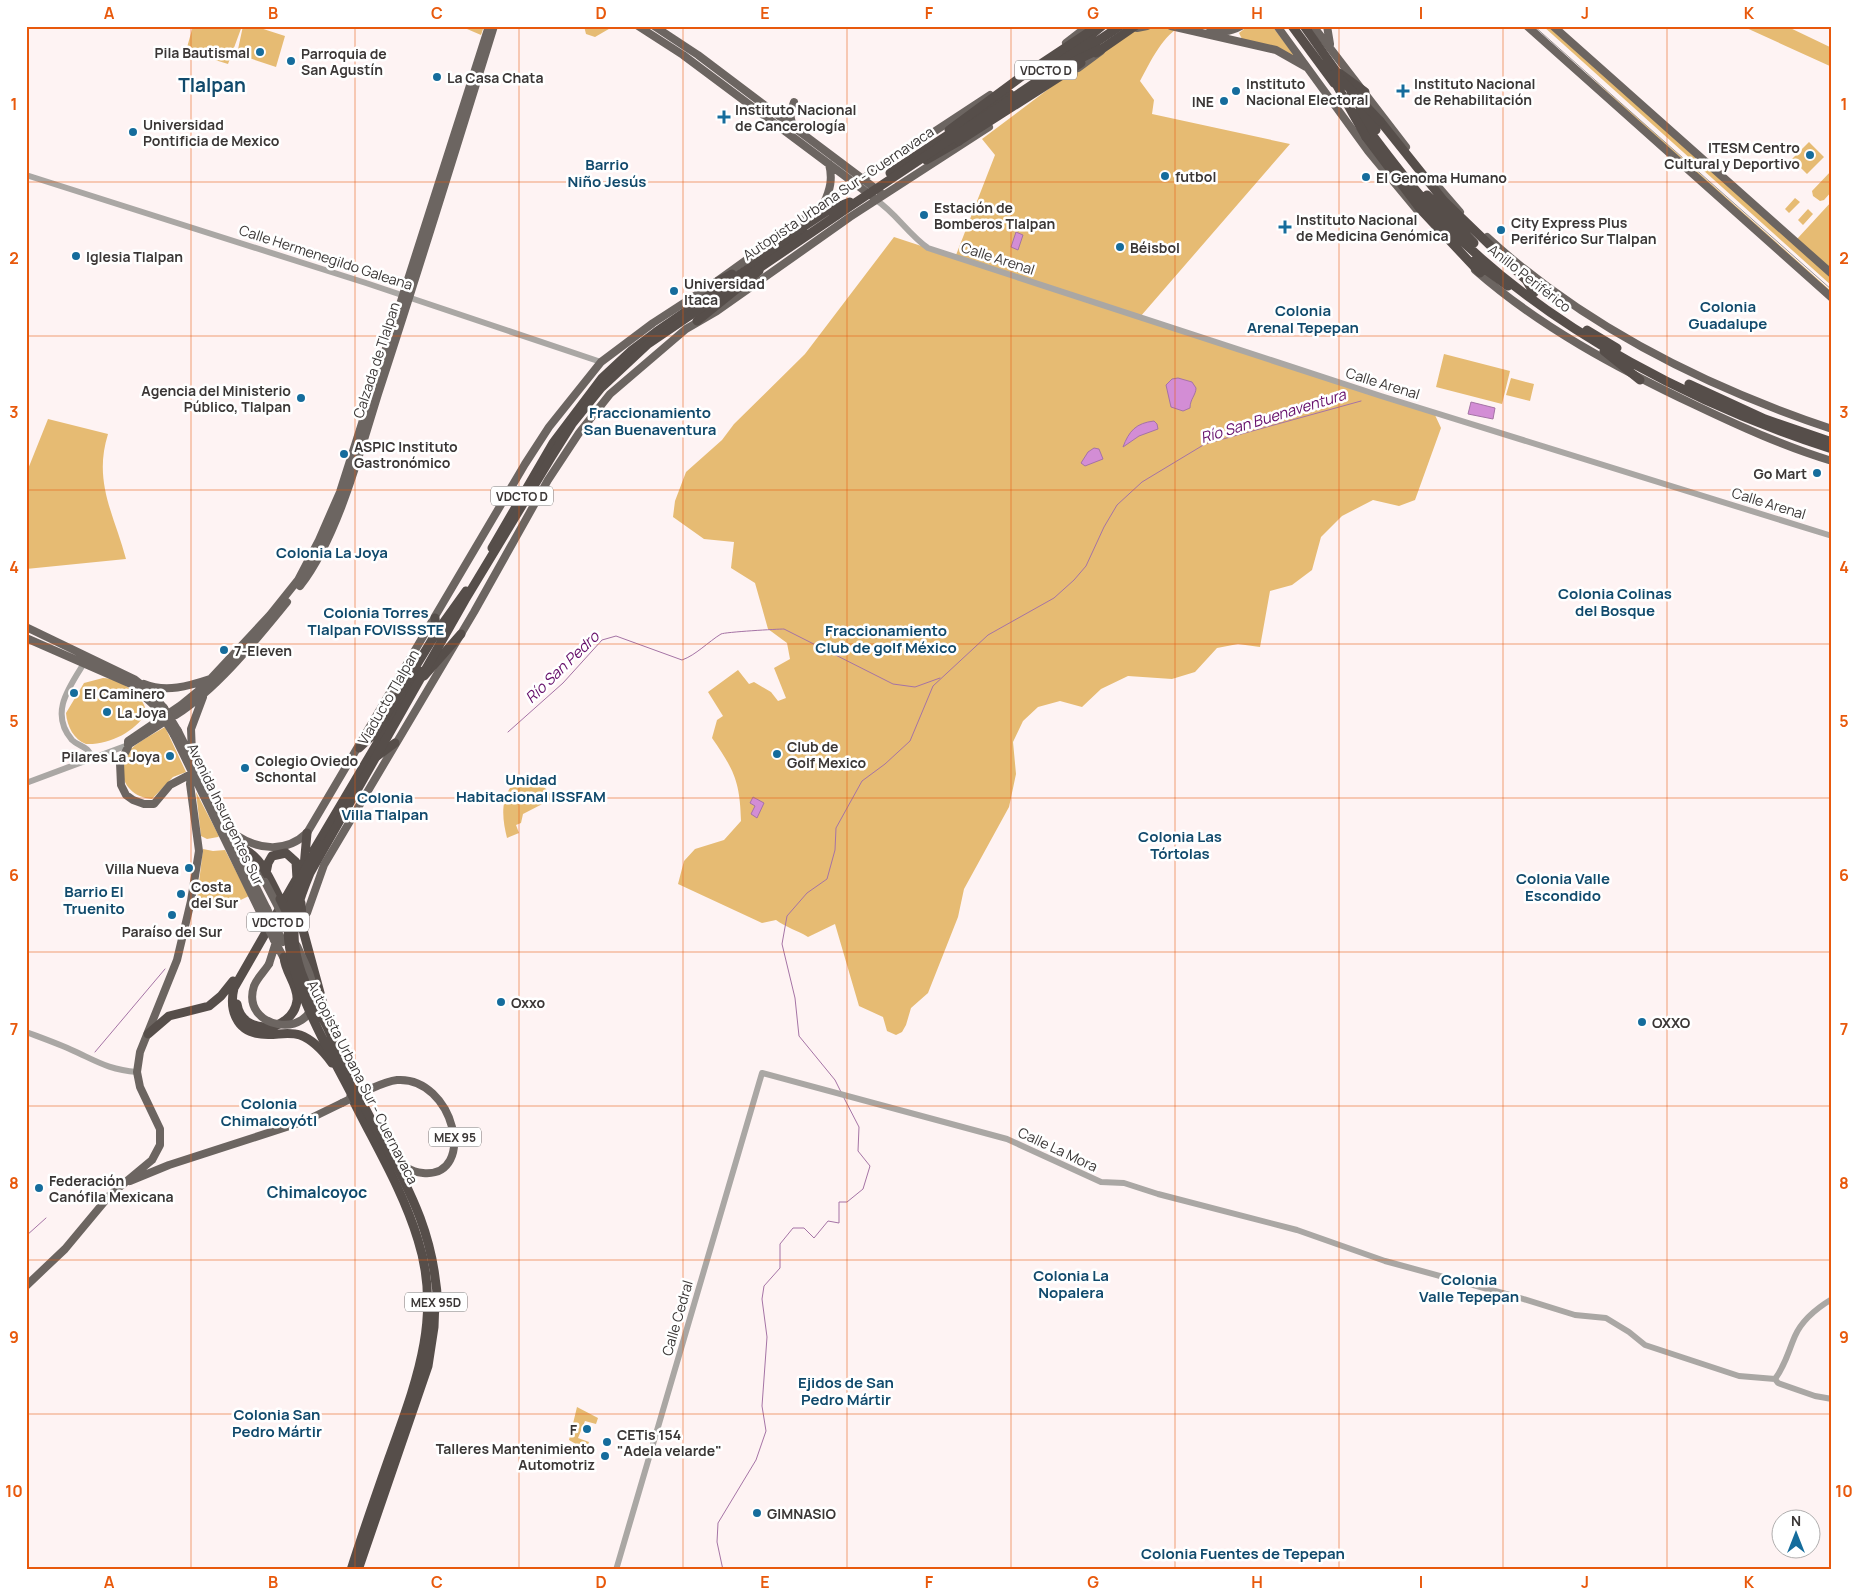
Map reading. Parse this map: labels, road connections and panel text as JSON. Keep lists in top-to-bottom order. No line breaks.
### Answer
{"streets":{"highway":["VDCTO D","Autopista Urbana Sur - Cuernavaca","Anillo Periférico","Viaducto Tlalpan","MEX 95D"],"main road":["Calzada de Tlalpan","Avenida Insurgentes Sur","MEX 95"],"street":["Calle Hermenegildo Galeana","Calle Arenal","Calle La Mora","Calle Cedral"]},"crossings":[["VDCTO D","Viaducto Tlalpan"],["VDCTO D","MEX 95D"],["Autopista Urbana Sur - Cuernavaca","Viaducto Tlalpan"],["Autopista Urbana Sur - Cuernavaca","MEX 95D"],["Calle Hermenegildo Galeana","Calzada de Tlalpan"],["Calle Hermenegildo Galeana","Viaducto Tlalpan"],["Viaducto Tlalpan","MEX 95D"],["Avenida Insurgentes Sur","MEX 95D"],["MEX 95","MEX 95D"],["Calle La Mora","Calle Cedral"]],"districts":["Tlalpan","Barrio Niño Jesús","Colonia Guadalupe","Colonia Arenal Tepepan","Fraccionamiento San Buenaventura","Colonia La Joya","Colonia Colinas del Bosque","Colonia Torres Tlalpan FOVISSSTE","Fraccionamiento Club de golf México","Unidad Habitacional ISSFAM","Colonia Villa Tlalpan","Colonia Las Tórtolas","Colonia Valle Escondido","Barrio El Truenito","Colonia Chimalcoyótl","Chimalcoyoc","Colonia La Nopalera","Colonia Valle Tepepan","Ejidos de San Pedro Mártir","Colonia San Pedro Mártir","Colonia Fuentes de Tepepan"],"water":["Río San Buenaventura","Río San Pedro"],"places":{"other":["Pila Bautismal","Parroquia de San Agustín","La Casa Chata","Instituto Nacional Electoral","INE","Universidad Pontificia de Mexico","ITESM Centro Cultural y Deportivo","futbol","El Genoma Humano","Estación de Bomberos Tlalpan","City Express Plus Periférico Sur Tlalpan","Béisbol","Iglesia Tlalpan","Universidad Itaca","Agencia del Ministerio Público, Tlalpan","ASPIC Instituto Gastronómico","Go Mart","7-Eleven","El Caminero","La Joya","Club de Golf Mexico","Pilares La Joya","Colegio Oviedo Schontal","Villa Nueva","Costa del Sur","Paraíso del Sur","Oxxo","OXXO","Federación Canófila Mexicana","F","CETis 154 \"Adela velarde\"","Talleres Mantenimiento Automotriz","GIMNASIO"],"health":["Instituto Nacional de Rehabilitación","Instituto Nacional de Cancerología","Instituto Nacional de Medicina Genómica"]},"north":"top","grid":{"columns":["A","B","C","D","E","F","G","H","I","J","K"],"rows":["1","2","3","4","5","6","7","8","9","10"]}}
